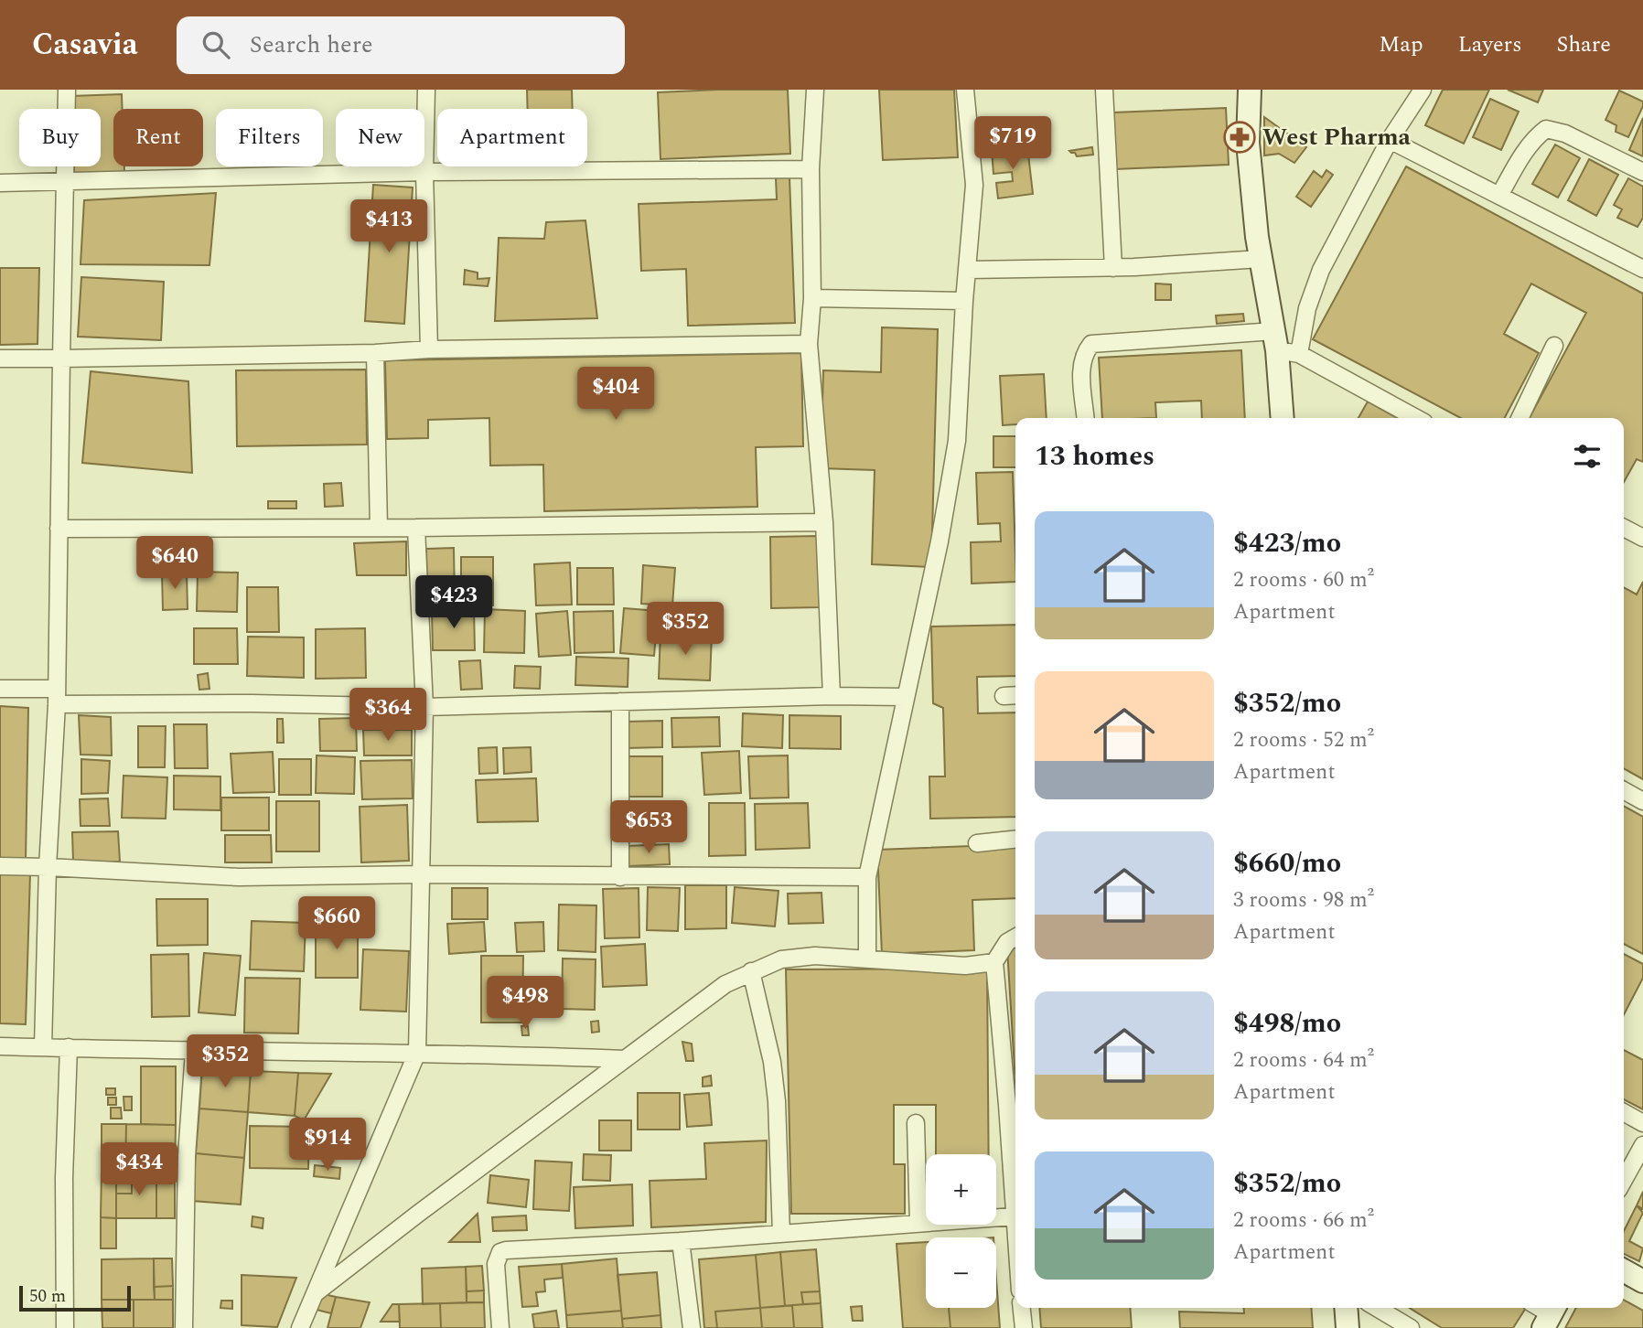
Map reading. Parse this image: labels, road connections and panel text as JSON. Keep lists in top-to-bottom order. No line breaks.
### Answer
{"places":{"pharmacy":["West Pharma"]},"scale_bar":"50 m","page":{"header":"Casavia","search":"Search here","nav":["Map","Layers","Share"],"chip":["Buy","Rent","Filters","New","Apartment"],"price":["$719","$413","$404","$640","$423","$352","$364","$653","$660","$498","$352","$914","$434"],"heading":"13 homes","list":[{"name":"$423/mo","note":"2 rooms · 60 m² · Apartment"},{"name":"$352/mo","note":"2 rooms · 52 m² · Apartment"},{"name":"$660/mo","note":"3 rooms · 98 m² · Apartment"},{"name":"$498/mo","note":"2 rooms · 64 m² · Apartment"},{"name":"$352/mo","note":"2 rooms · 66 m² · Apartment"}],"map_buttons":["+","−"],"scale":"50 m"}}
